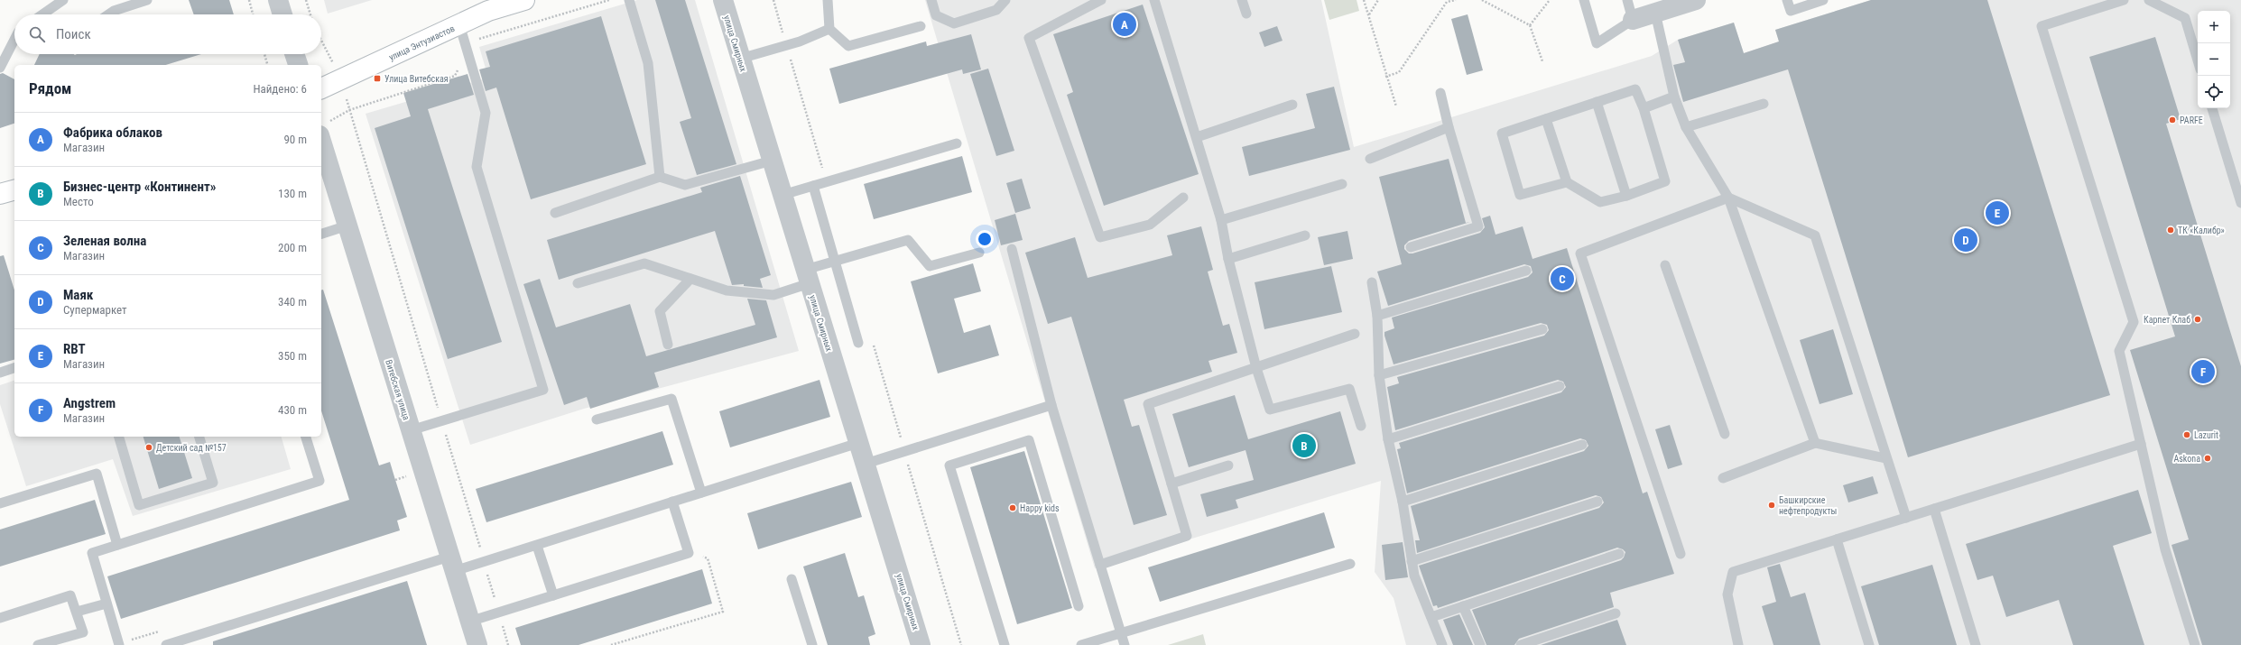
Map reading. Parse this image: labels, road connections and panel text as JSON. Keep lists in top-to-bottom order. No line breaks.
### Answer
{"streets":{"main road":["улица Энтузиастов"],"street":["улица Смирных","Витебская улица"]},"places":{"transit":["Улица Витебская"],"other":["PARFE","ТК «Калибр»","Карпет Клаб","Lazurit","Детский сад №157","Askona","Башкирские нефтепродукты","Happy kids"]},"page":{"map_buttons":["+","−"],"pins":["A","E","D","C","F","B"],"search":"Поиск","heading":["Рядом","Найдено: 6"],"list":[{"mark":"A","name":"Фабрика облаков","note":"Магазин","value":"90 m"},{"mark":"B","name":"Бизнес-центр «Континент»","note":"Место","value":"130 m"},{"mark":"C","name":"Зеленая волна","note":"Магазин","value":"200 m"},{"mark":"D","name":"Маяк","note":"Супермаркет","value":"340 m"},{"mark":"E","name":"RBT","note":"Магазин","value":"350 m"},{"mark":"F","name":"Angstrem","note":"Магазин","value":"430 m"}]}}
